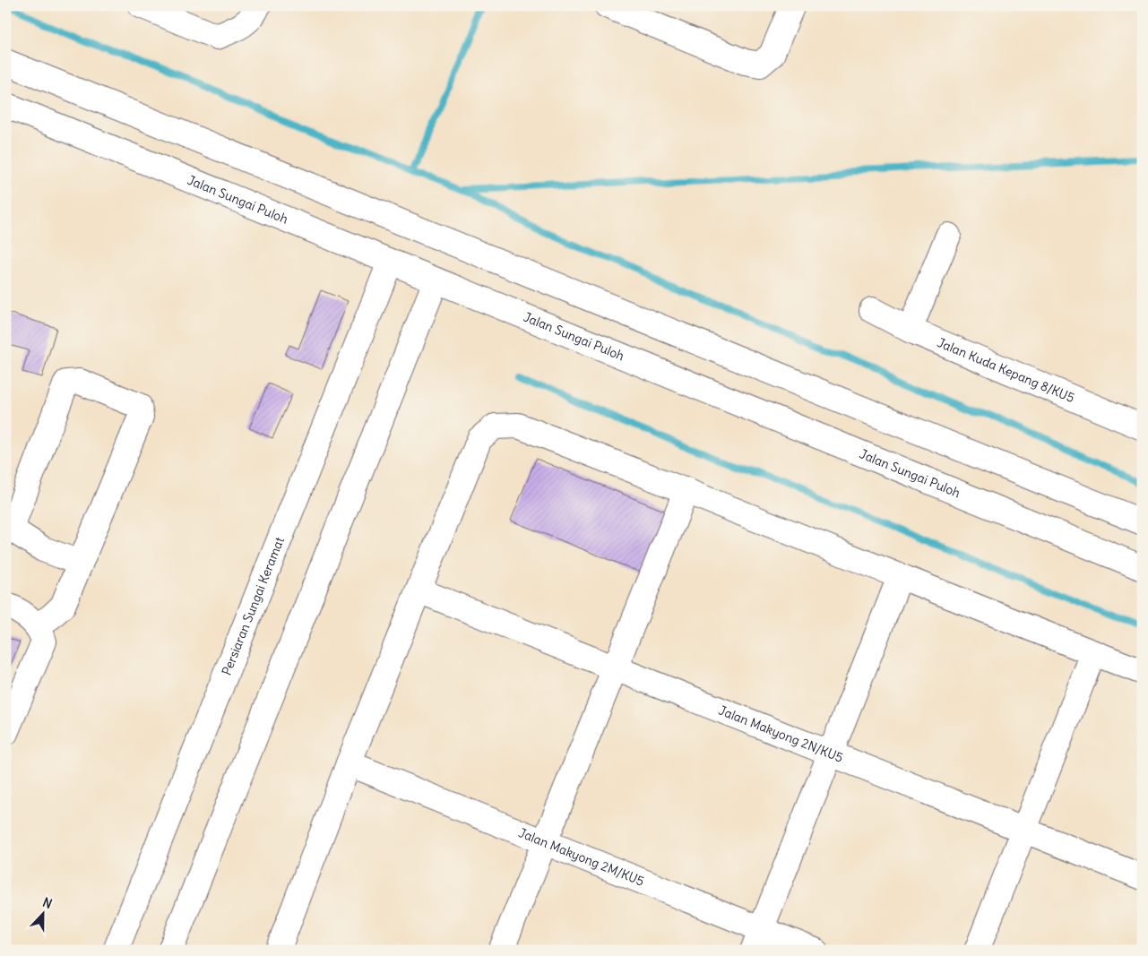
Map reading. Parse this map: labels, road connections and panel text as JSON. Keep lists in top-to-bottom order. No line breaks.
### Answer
{"streets":{"street":["Jalan Sungai Puloh","Jalan Kuda Kepang 8/KU5","Persiaran Sungai Keramat","Jalan Makyong 2N/KU5","Jalan Makyong 2M/KU5"]},"crossings":[["Jalan Sungai Puloh","Persiaran Sungai Keramat"]],"north":"top"}
